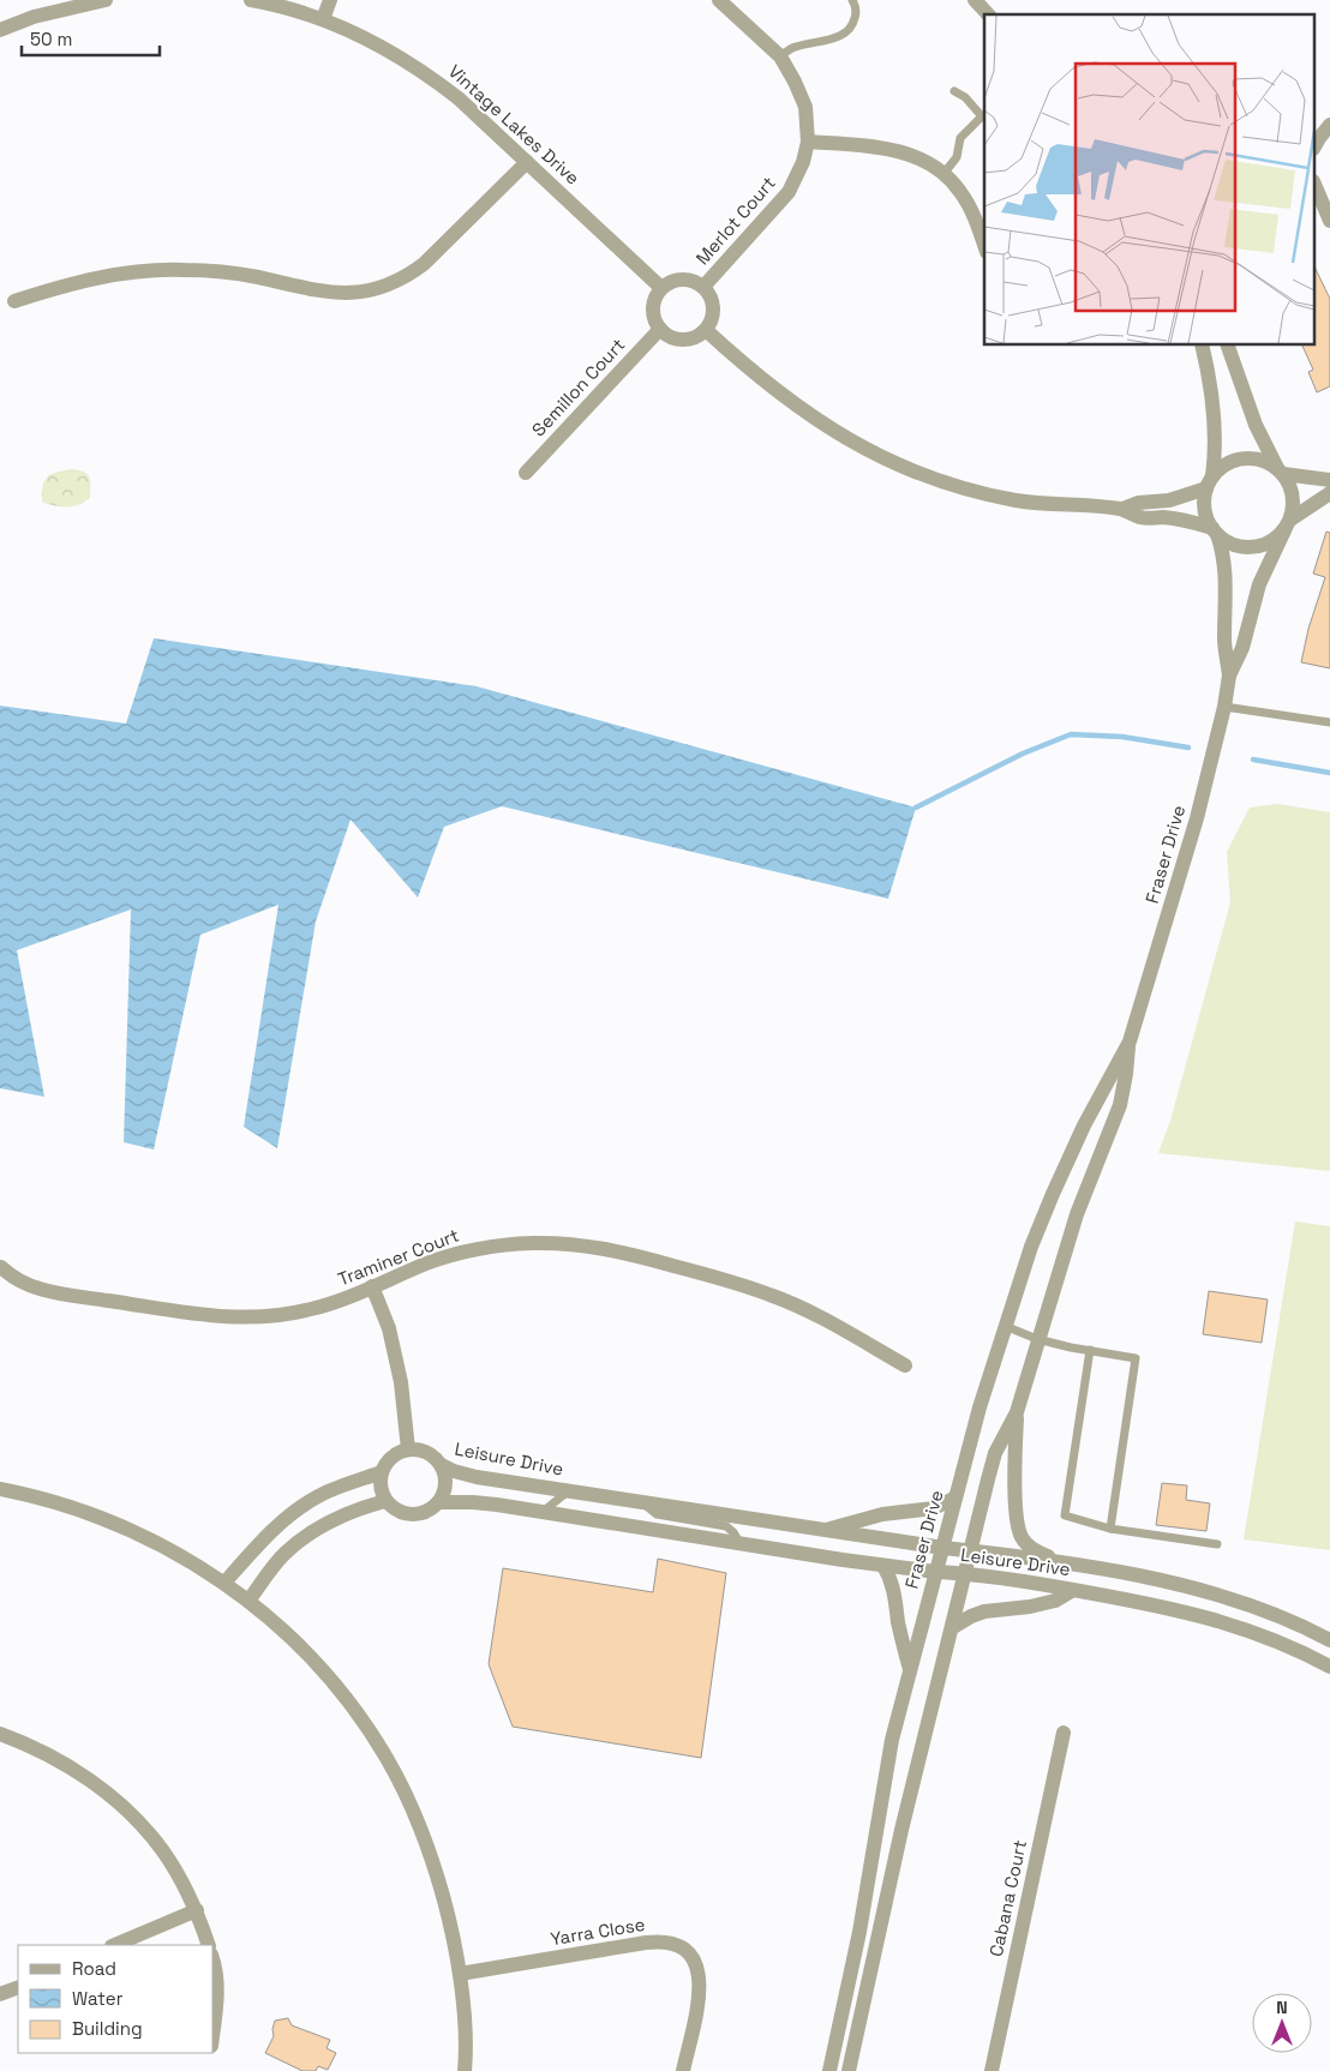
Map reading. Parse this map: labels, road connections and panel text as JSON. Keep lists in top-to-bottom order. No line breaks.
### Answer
{"streets":{"street":["Vintage Lakes Drive","Merlot Court","Semillon Court","Fraser Drive","Traminer Court","Leisure Drive","Cabana Court","Yarra Close"]},"crossings":[["Vintage Lakes Drive","Merlot Court"],["Vintage Lakes Drive","Semillon Court"],["Merlot Court","Semillon Court"],["Fraser Drive","Leisure Drive"]],"legend":["Road","Water","Building"],"scale_bar":"50 m","north":"top"}
